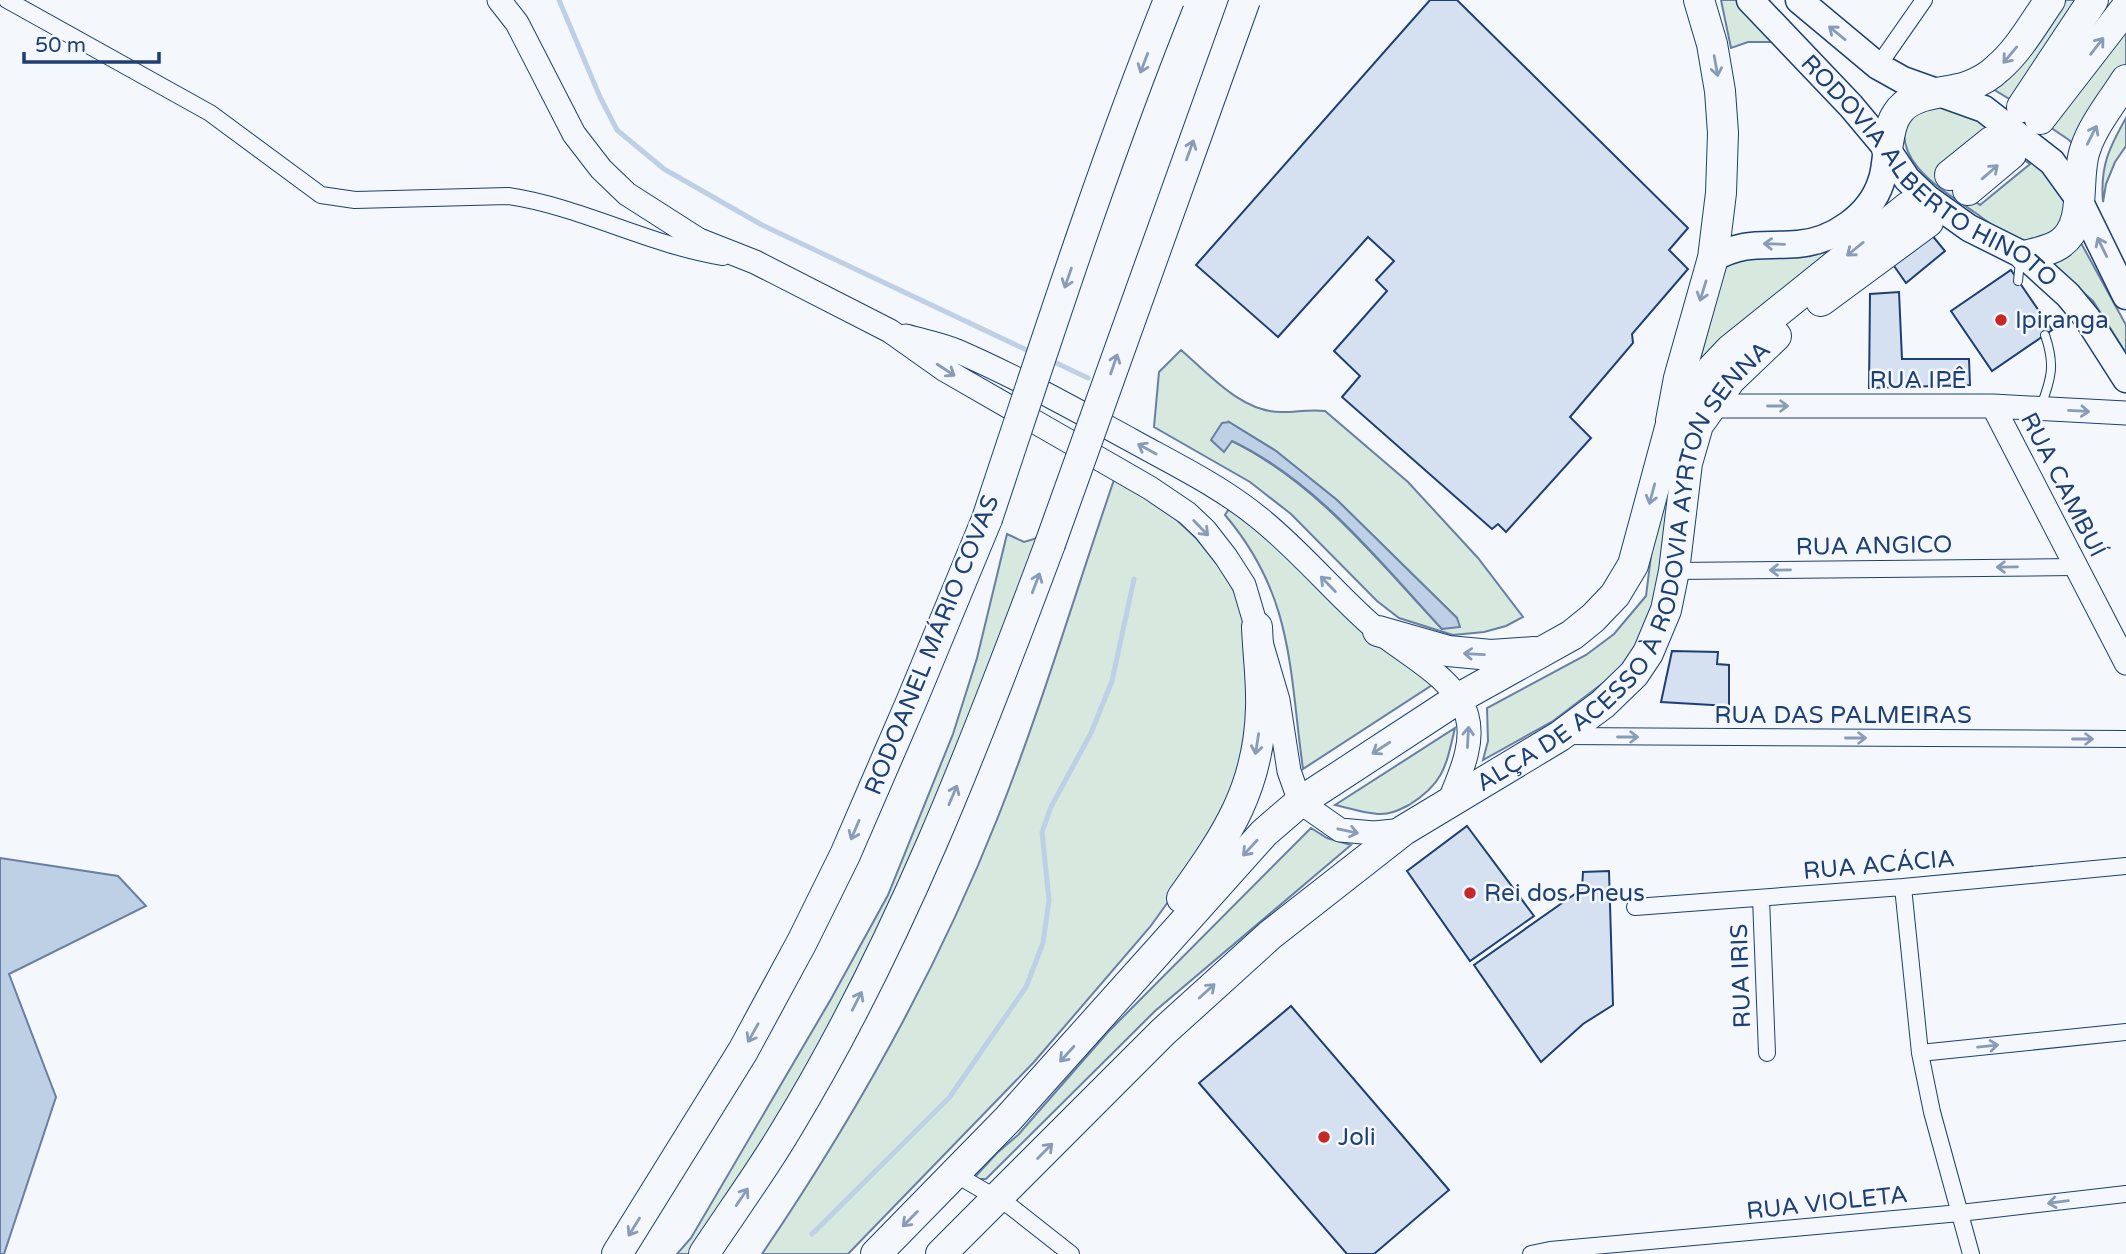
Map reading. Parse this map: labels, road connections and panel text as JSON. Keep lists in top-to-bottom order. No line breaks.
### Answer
{"streets":{"highway":["ALÇA DE ACESSO À RODOVIA AYRTON SENNA","RODOANEL MÁRIO COVAS"],"main road":["RODOVIA ALBERTO HINOTO","RUA IPÊ","RUA CAMBUÍ"],"street":["RUA ANGICO","RUA DAS PALMEIRAS","RUA ACÁCIA","RUA IRIS","RUA VIOLETA"]},"crossings":[["RUA IPÊ","RUA CAMBUÍ"],["RUA IPÊ","ALÇA DE ACESSO À RODOVIA AYRTON SENNA"],["RUA CAMBUÍ","RUA ANGICO"],["RUA ANGICO","ALÇA DE ACESSO À RODOVIA AYRTON SENNA"],["ALÇA DE ACESSO À RODOVIA AYRTON SENNA","RUA DAS PALMEIRAS"],["RUA ACÁCIA","RUA IRIS"]],"one_way":["RUA IPÊ","RUA ANGICO","RUA DAS PALMEIRAS"],"places":["Ipiranga","Rei dos Pneus","Joli"],"scale_bar":"50 m"}
